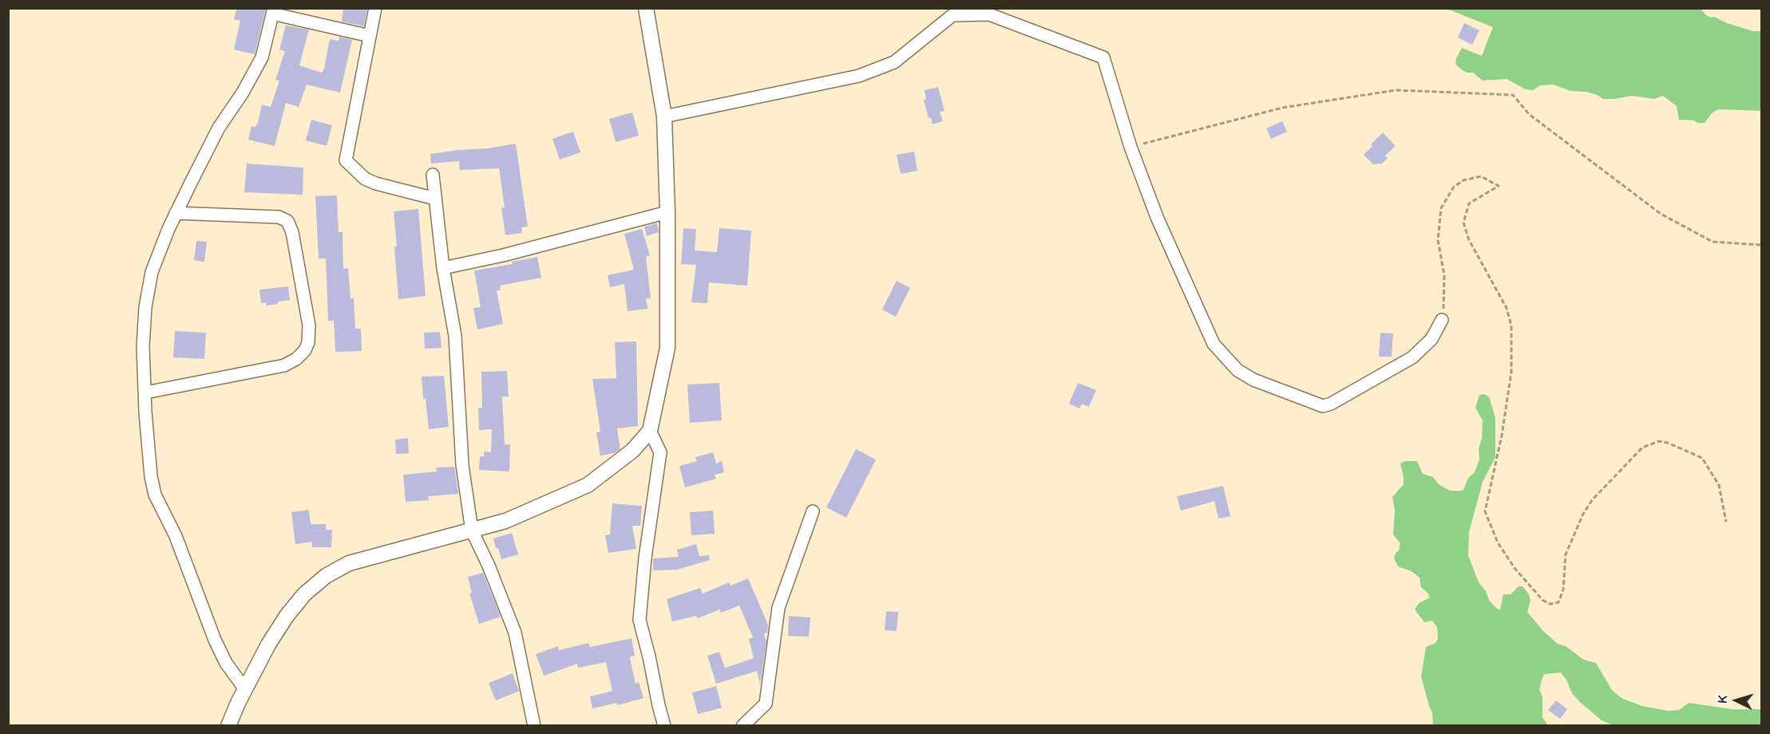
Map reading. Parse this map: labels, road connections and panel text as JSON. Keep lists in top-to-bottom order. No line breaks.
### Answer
{"north":"left"}
